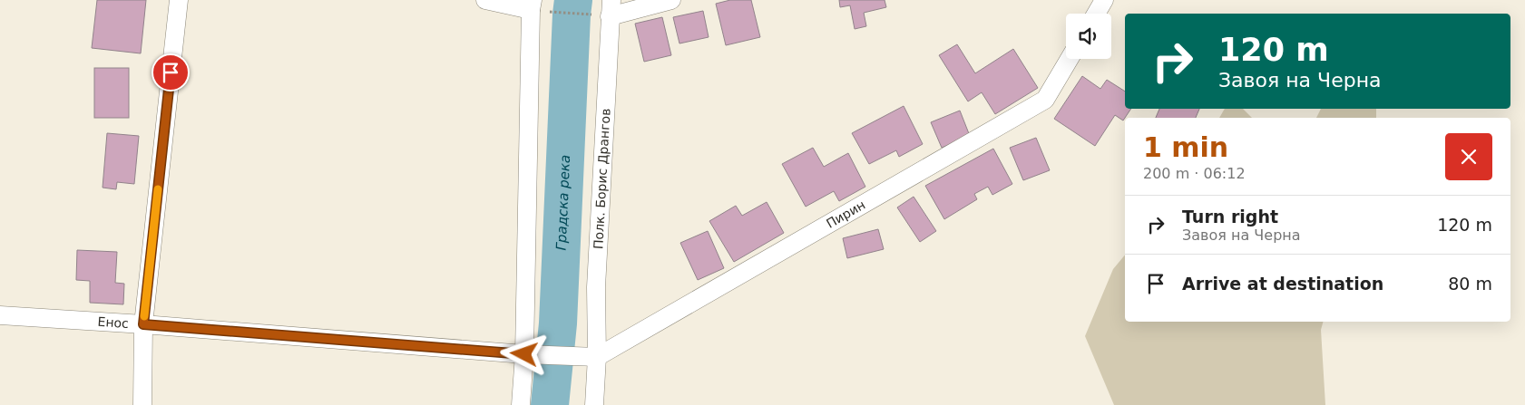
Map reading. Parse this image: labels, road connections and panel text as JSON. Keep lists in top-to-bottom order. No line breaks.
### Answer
{"streets":{"street":["Полк. Борис Дрангов","Пирин","Енос"]},"crossings":[["Полк. Борис Дрангов","Пирин"]],"water":["Градска река"],"page":{"turn":["120 m","Завоя на Черна"],"heading":["1 min","200 m · 06:12"],"list":[{"name":"Turn right","note":"Завоя на Черна","value":"120 m"},{"name":"Arrive at destination","value":"80 m"}]}}
